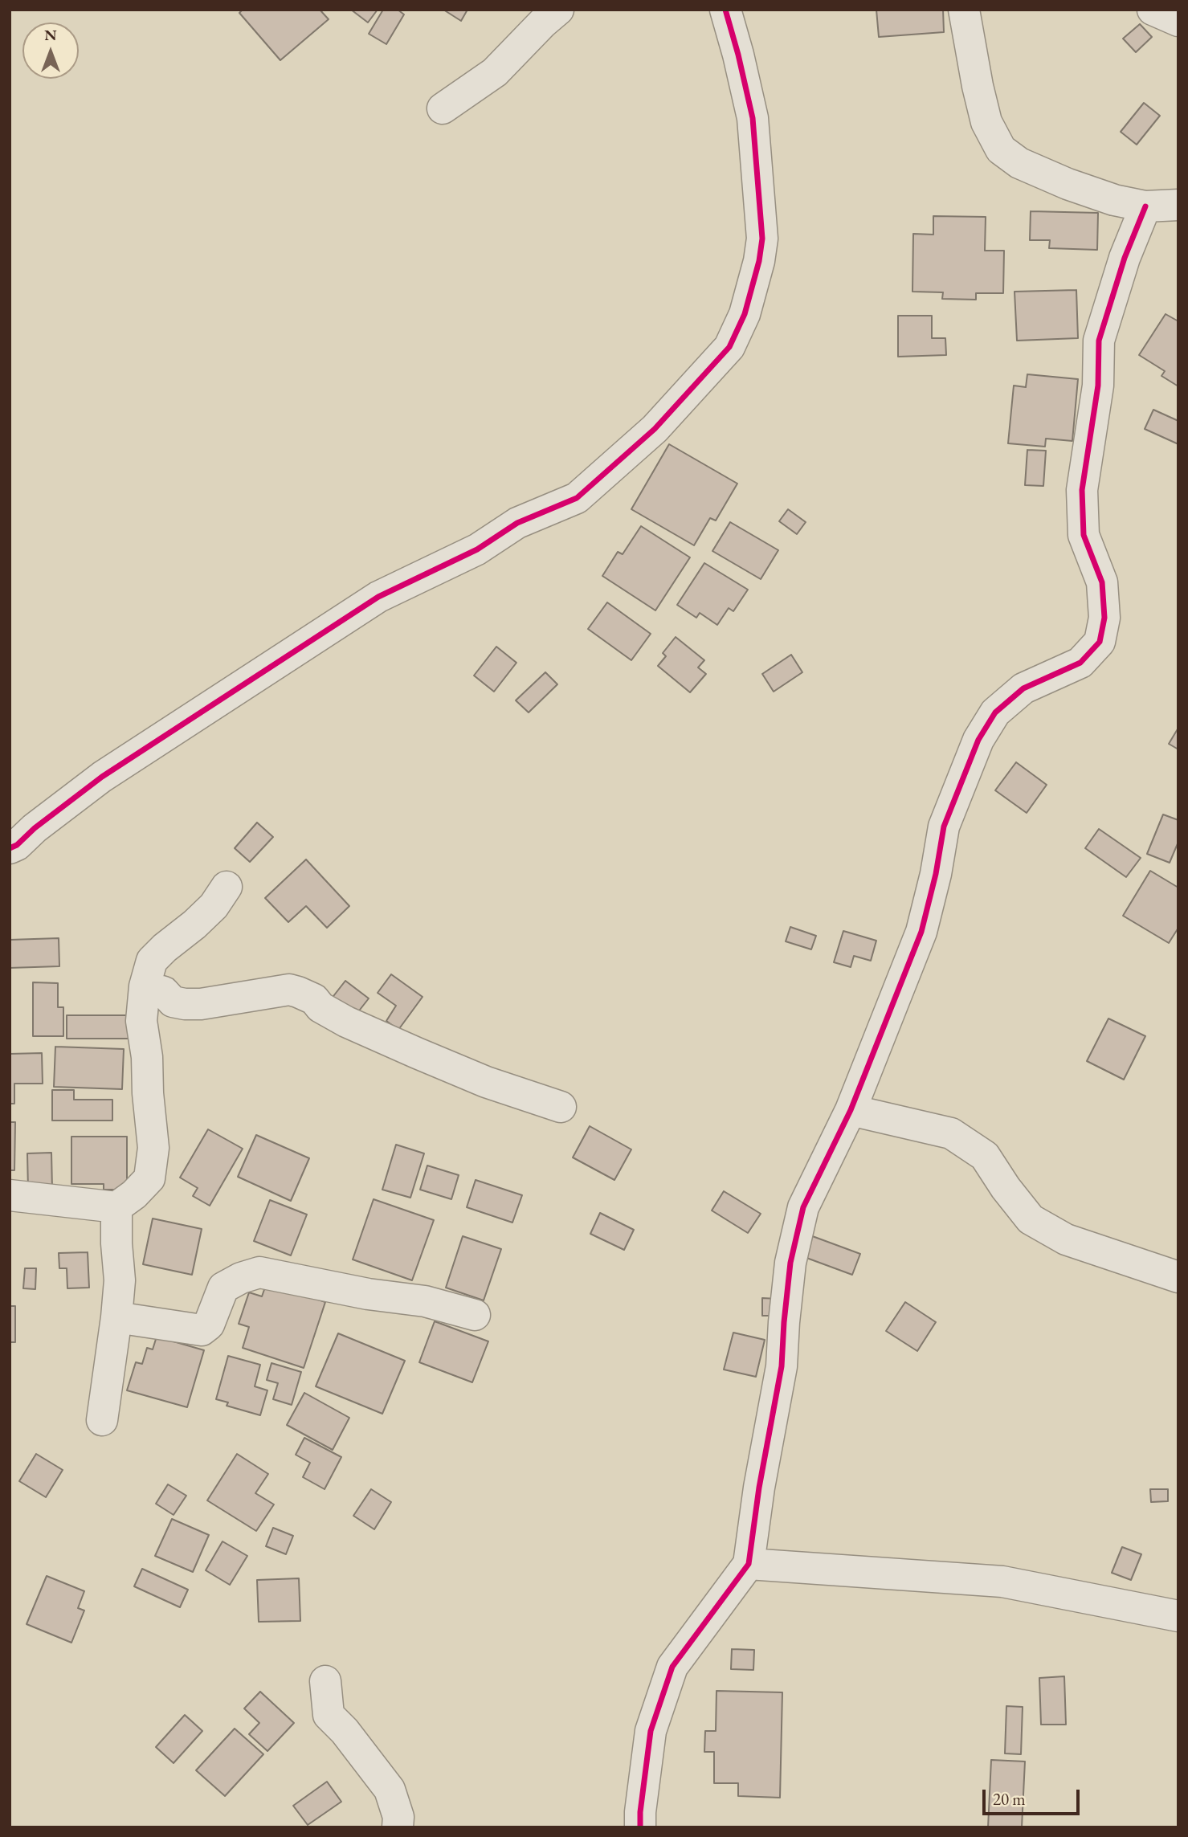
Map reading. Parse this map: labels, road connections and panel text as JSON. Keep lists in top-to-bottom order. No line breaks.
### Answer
{"scale_bar":"20 m","north":"top"}
